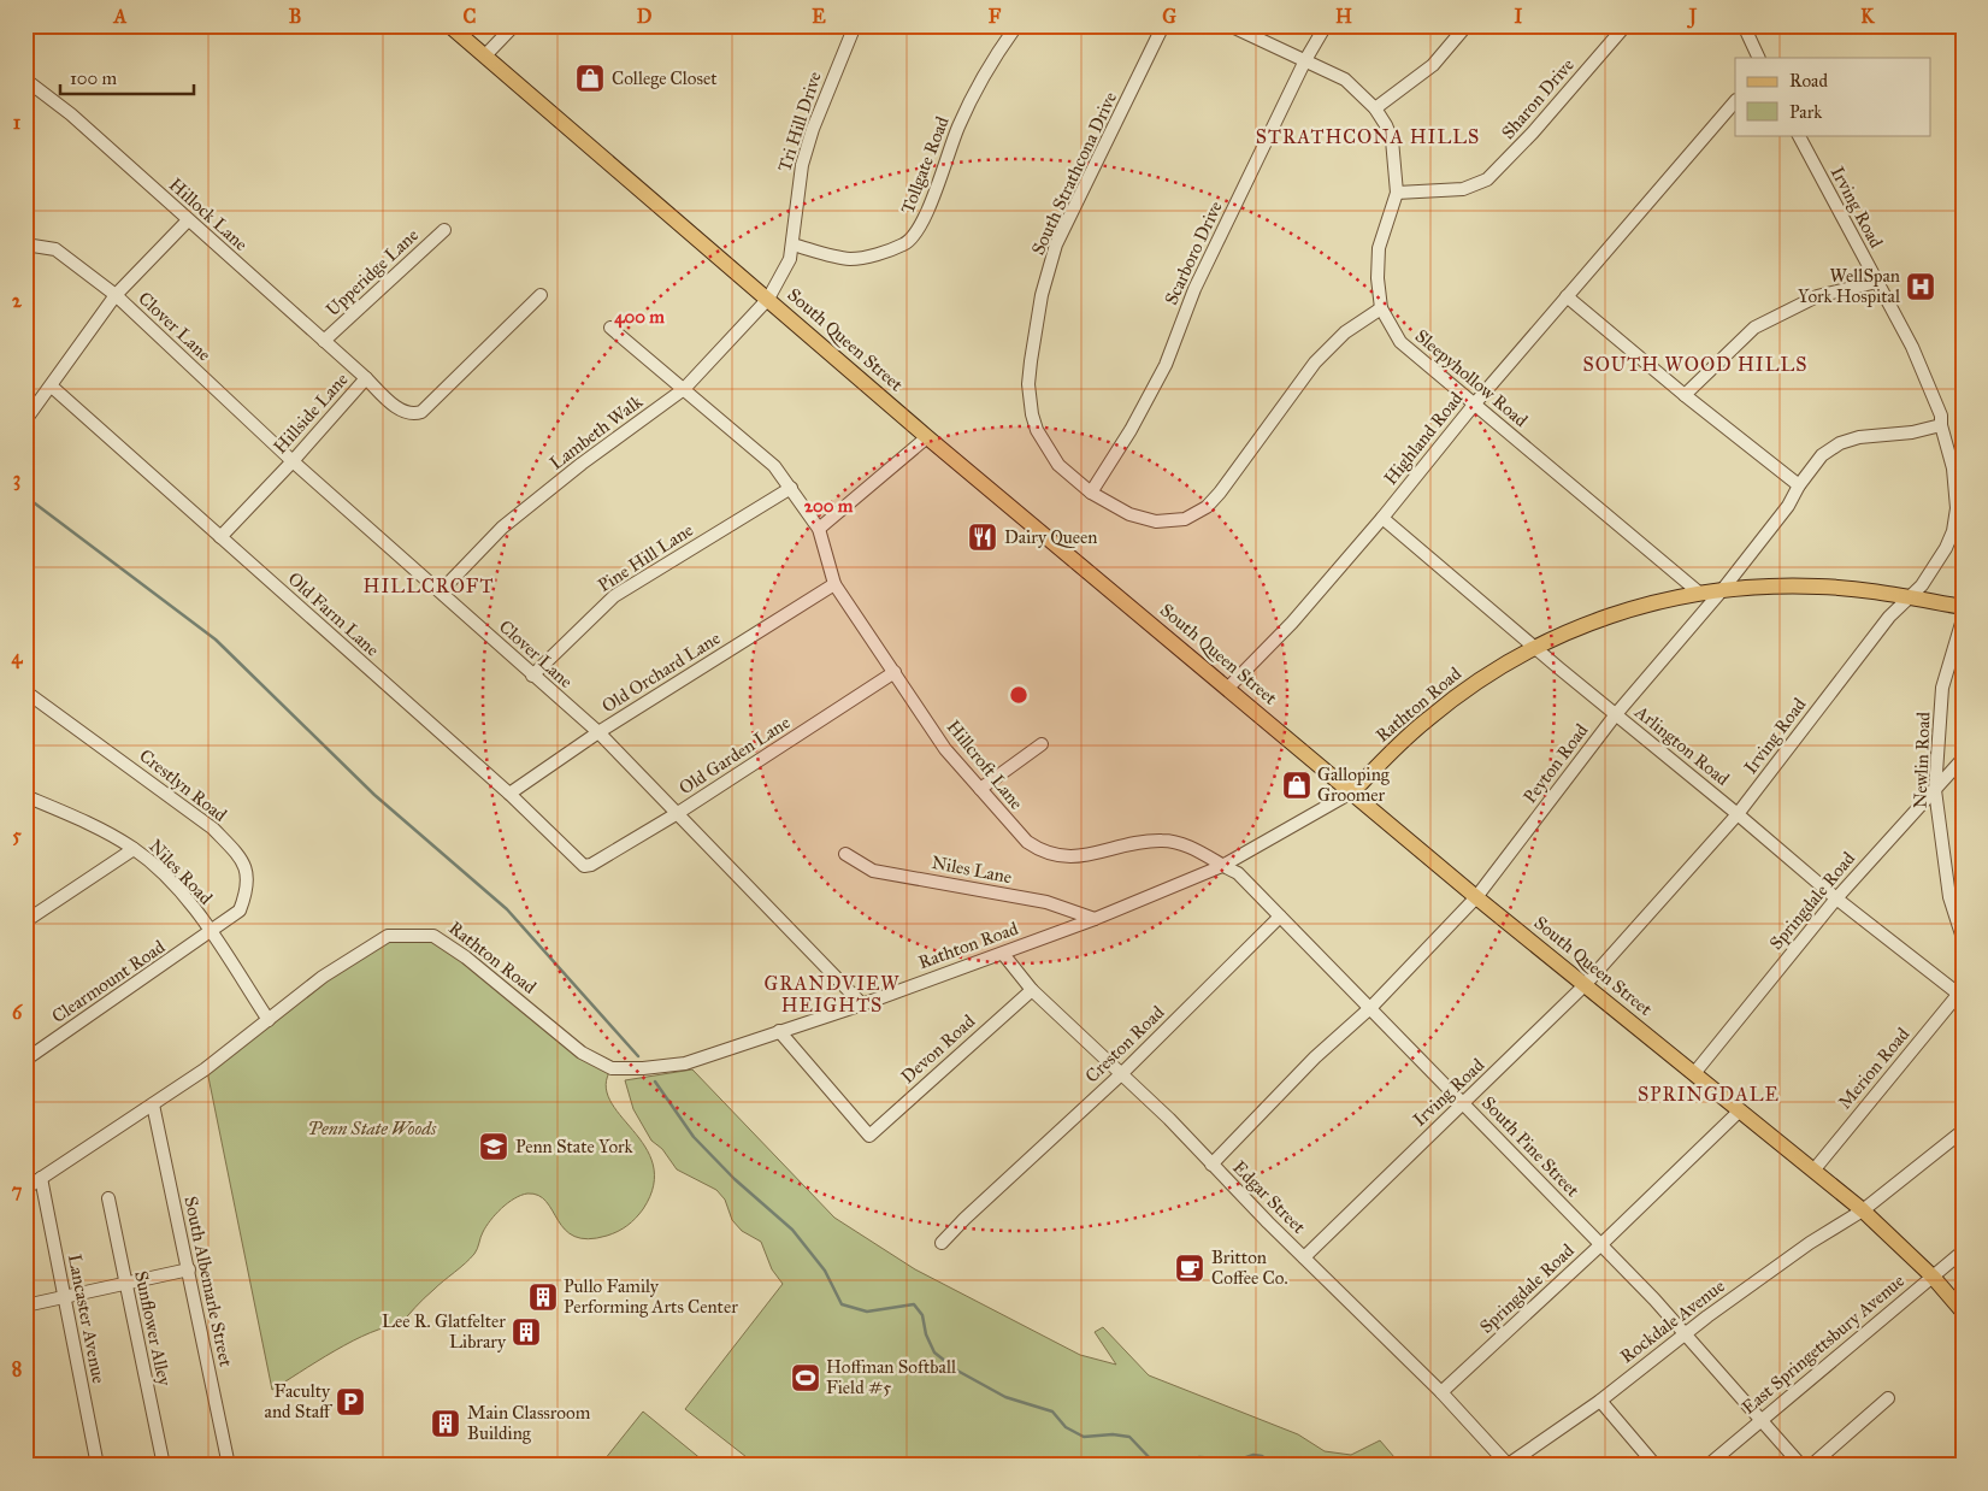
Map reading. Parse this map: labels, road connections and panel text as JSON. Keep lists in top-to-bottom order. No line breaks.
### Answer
{"streets":{"main road":["South Queen Street","Rathton Road"],"street":["Sharon Drive","Tri Hill Drive","Tollgate Road","South Strathcona Drive","Irving Road","Hillock Lane","Scarboro Drive","Upperidge Lane","Clover Lane","Sleepyhollow Road","Hillside Lane","Lambeth Walk","Highland Road","Pine Hill Lane","Old Farm Lane","Old Orchard Lane","Arlington Road","Old Garden Lane","Newlin Road","Peyton Road","Hillcroft Lane","Crestlyn Road","Niles Lane","Niles Road","Springdale Road","Clearmount Road","Creston Road","Devon Road","Merion Road","South Pine Street","Edgar Street","South Albemarle Street","Lancaster Avenue","Rockdale Avenue","Sunflower Alley","East Springettsbury Avenue"]},"crossings":[["Sharon Drive","Sleepyhollow Road"],["Tri Hill Drive","Tollgate Road"],["Tri Hill Drive","South Queen Street"],["Tri Hill Drive","Lambeth Walk"],["South Strathcona Drive","Scarboro Drive"],["South Strathcona Drive","Sleepyhollow Road"],["Irving Road","South Queen Street"],["Irving Road","Rathton Road"],["Irving Road","Arlington Road"],["Irving Road","Peyton Road"],["Irving Road","South Pine Street"],["Irving Road","Edgar Street"],["Hillock Lane","Upperidge Lane"],["Hillock Lane","Hillside Lane"],["Scarboro Drive","Sleepyhollow Road"],["Clover Lane","Hillside Lane"],["Clover Lane","Lambeth Walk"],["Clover Lane","Pine Hill Lane"],["Clover Lane","Old Orchard Lane"],["Clover Lane","Rathton Road"],["Clover Lane","Old Garden Lane"],["South Queen Street","Lambeth Walk"],["South Queen Street","Highland Road"],["South Queen Street","Rathton Road"],["South Queen Street","Peyton Road"],["South Queen Street","Springdale Road"],["South Queen Street","Merion Road"],["South Queen Street","Rockdale Avenue"],["South Queen Street","East Springettsbury Avenue"],["Sleepyhollow Road","Highland Road"],["Sleepyhollow Road","Rathton Road"],["Hillside Lane","Old Farm Lane"],["Lambeth Walk","Hillcroft Lane"],["Highland Road","Arlington Road"],["Pine Hill Lane","Hillcroft Lane"],["Old Farm Lane","Old Orchard Lane"],["Old Farm Lane","Old Garden Lane"],["Old Orchard Lane","Hillcroft Lane"],["Rathton Road","Arlington Road"],["Rathton Road","Peyton Road"],["Rathton Road","Hillcroft Lane"],["Rathton Road","Niles Lane"],["Rathton Road","Niles Road"],["Rathton Road","Devon Road"],["Rathton Road","South Pine Street"],["Rathton Road","Edgar Street"],["Rathton Road","South Albemarle Street"],["Rathton Road","Lancaster Avenue"],["Arlington Road","Peyton Road"],["Arlington Road","Springdale Road"],["Arlington Road","Merion Road"],["Old Garden Lane","Hillcroft Lane"],["Newlin Road","Springdale Road"],["Peyton Road","South Pine Street"],["Peyton Road","Edgar Street"],["Hillcroft Lane","South Pine Street"],["Crestlyn Road","Niles Road"],["Crestlyn Road","Clearmount Road"],["Niles Road","Clearmount Road"],["Springdale Road","South Pine Street"],["Springdale Road","Edgar Street"],["Creston Road","South Pine Street"],["Creston Road","Edgar Street"],["Devon Road","Edgar Street"],["South Pine Street","Rockdale Avenue"],["South Pine Street","East Springettsbury Avenue"],["Edgar Street","Rockdale Avenue"]],"districts":["STRATHCONA HILLS","SOUTH WOOD HILLS","HILLCROFT","GRANDVIEW HEIGHTS","SPRINGDALE"],"parks":["Penn State Woods"],"places":{"shop":["College Closet","Galloping Groomer"],"hospital":["WellSpan York Hospital"],"restaurant":["Dairy Queen"],"school or university":["Penn State York"],"cafe":["Britton Coffee Co."],"building":["Pullo Family Performing Arts Center","Lee R. Glatfelter Library","Main Classroom Building"],"sports":["Hoffman Softball Field #5"],"parking":["Faculty and Staff"]},"legend":["Road","Park"],"scale_bar":"100 m","grid":{"columns":["A","B","C","D","E","F","G","H","I","J","K"],"rows":["1","2","3","4","5","6","7","8"]},"rings":["400 m","200 m"]}
